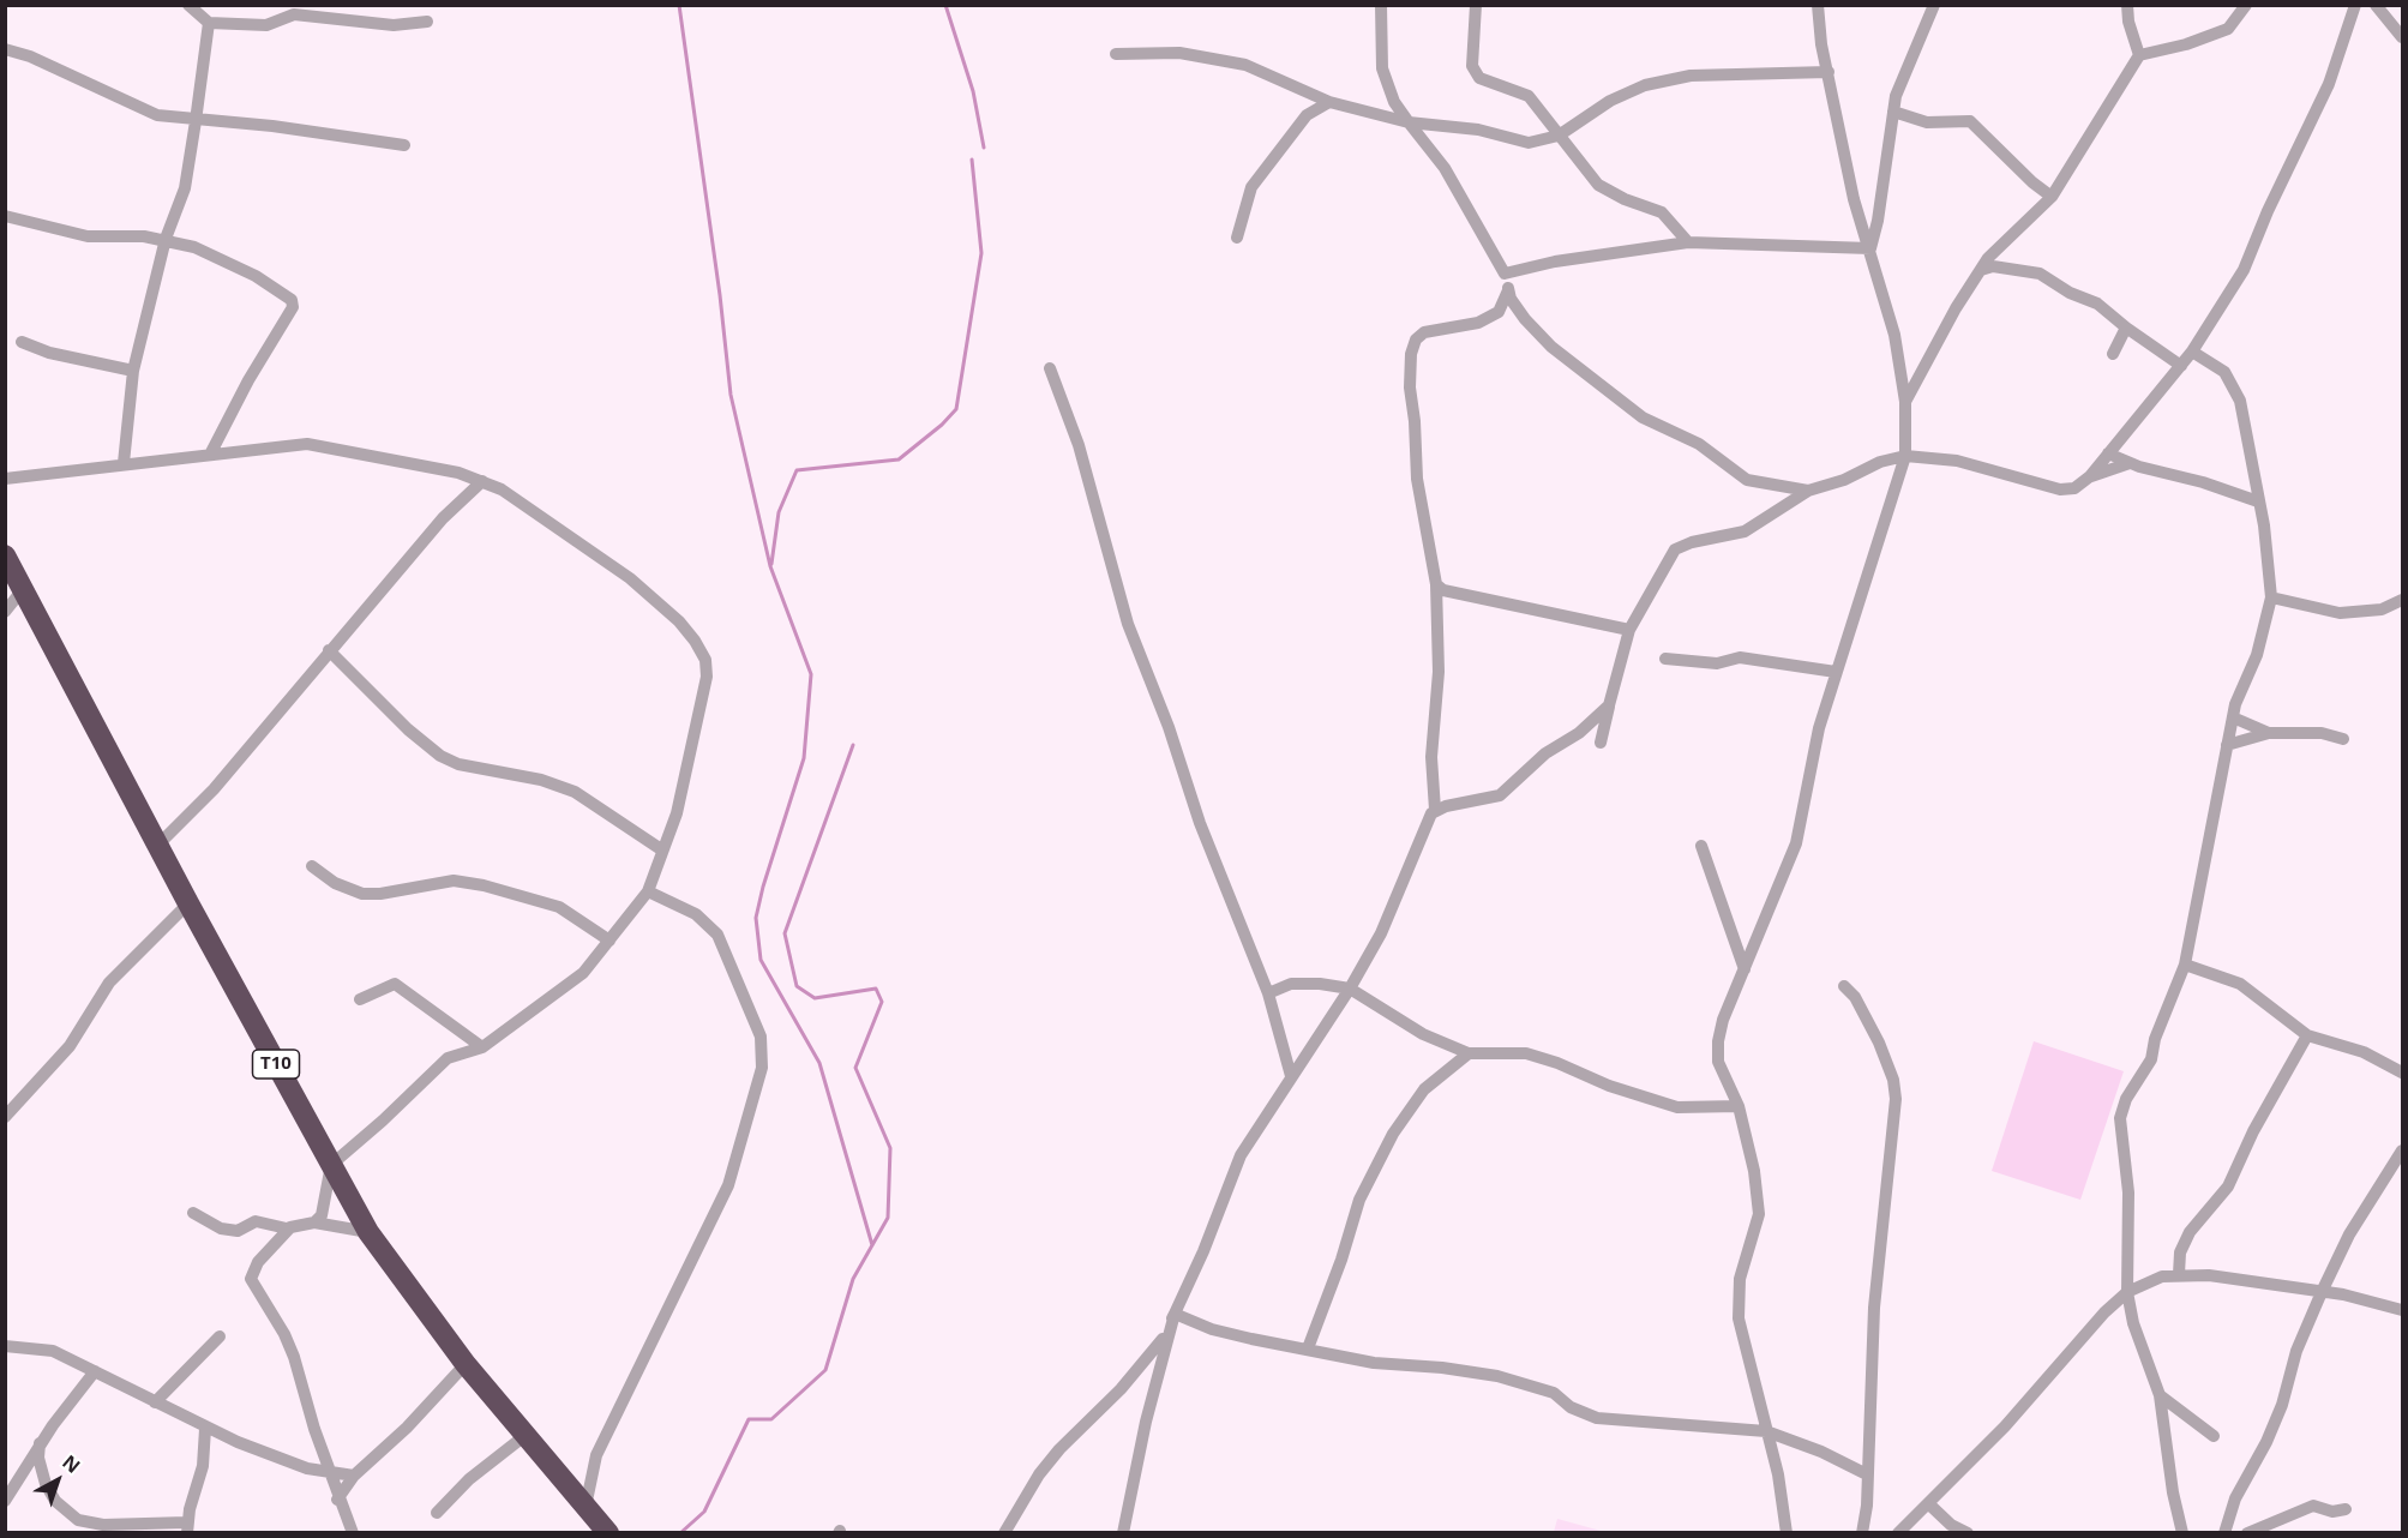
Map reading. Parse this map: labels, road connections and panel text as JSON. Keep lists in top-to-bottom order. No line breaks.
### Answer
{"streets":{"highway":["T10"]},"north":"top right"}
